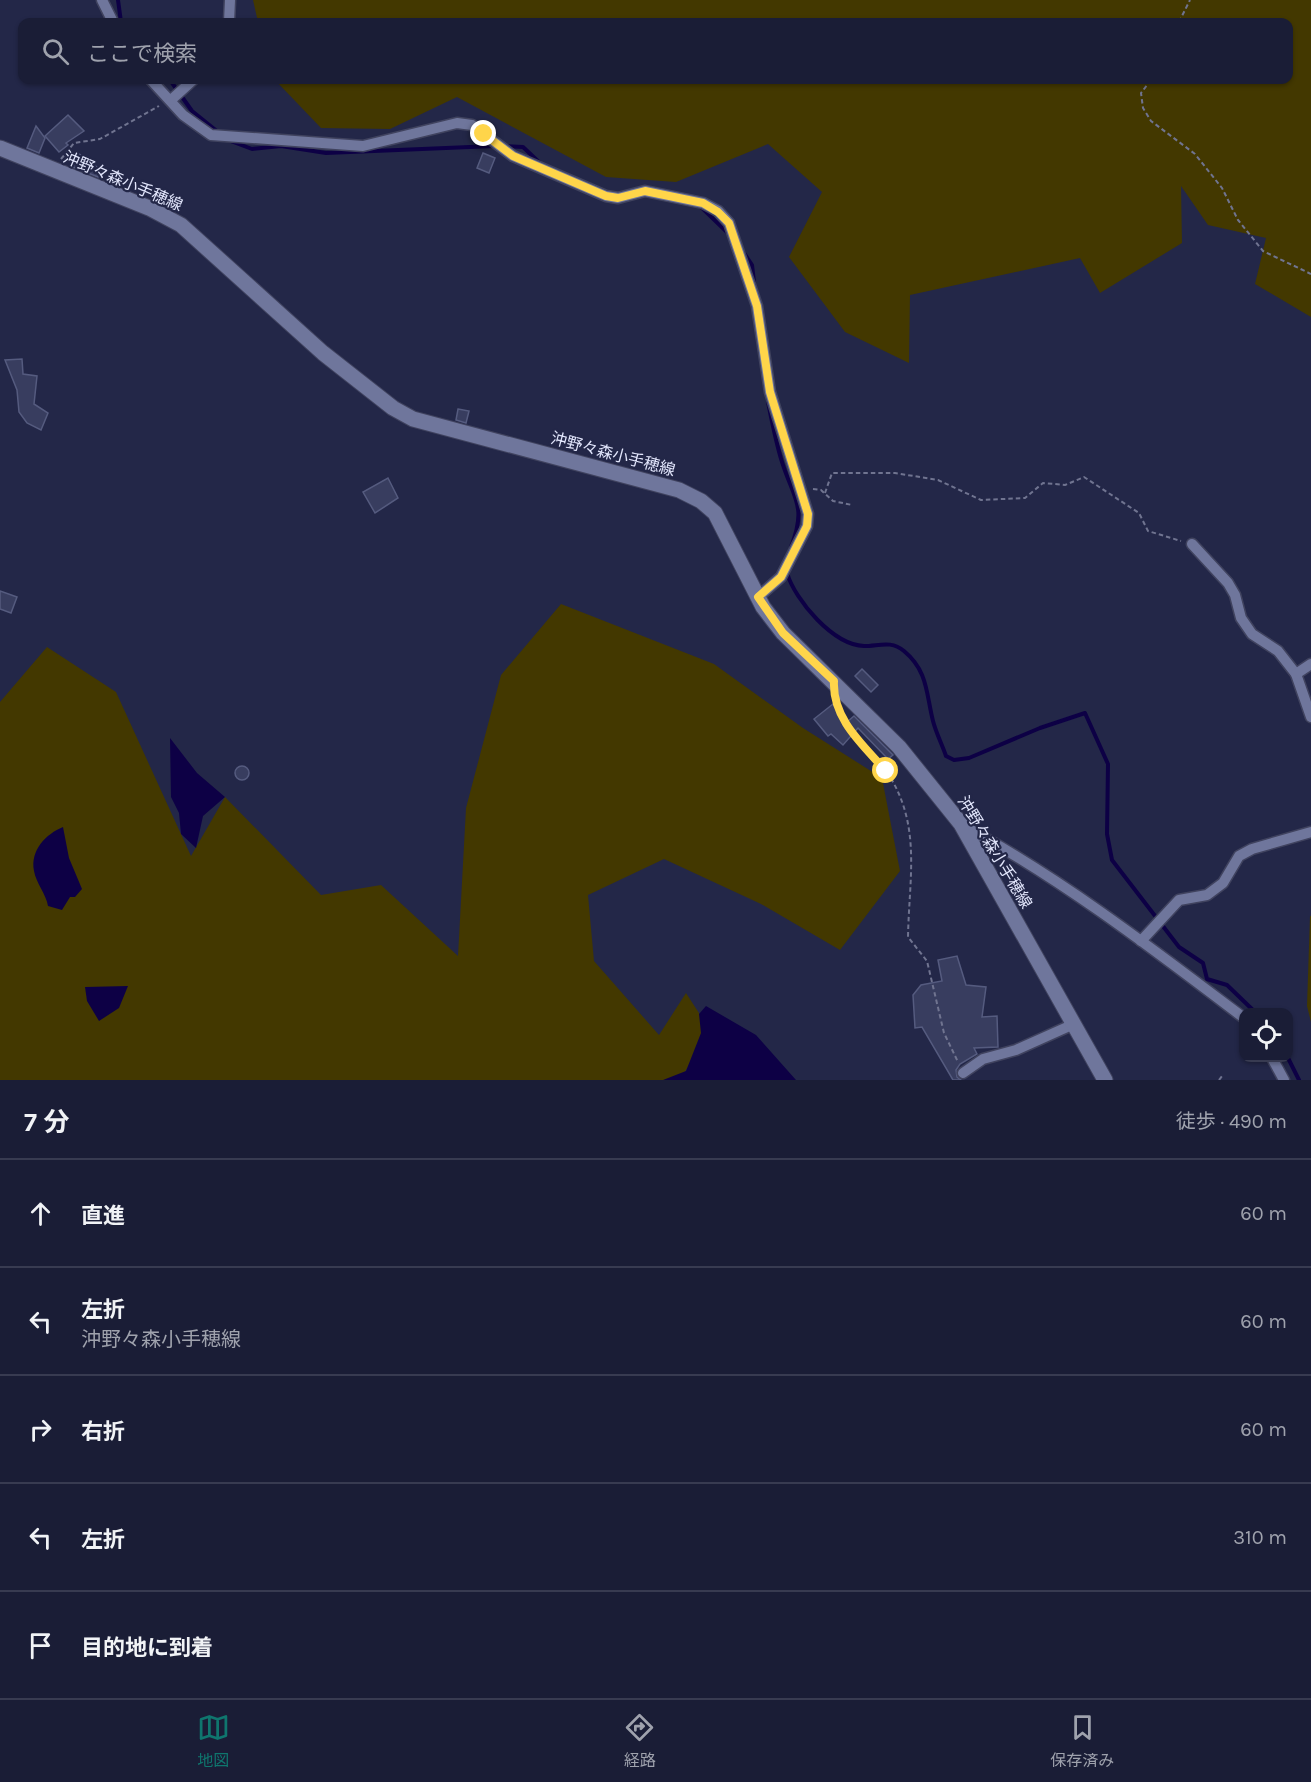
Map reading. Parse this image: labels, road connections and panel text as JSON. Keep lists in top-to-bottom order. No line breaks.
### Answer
{"streets":{"main road":["沖野々森小手穂線"]},"page":{"search":"ここで検索","heading":["7 分","徒歩 · 490 m"],"list":[["直進","60 m"],["左折","沖野々森小手穂線","60 m"],["右折","60 m"],["左折","310 m"],"目的地に到着"],"nav":["地図","経路","保存済み"]}}
